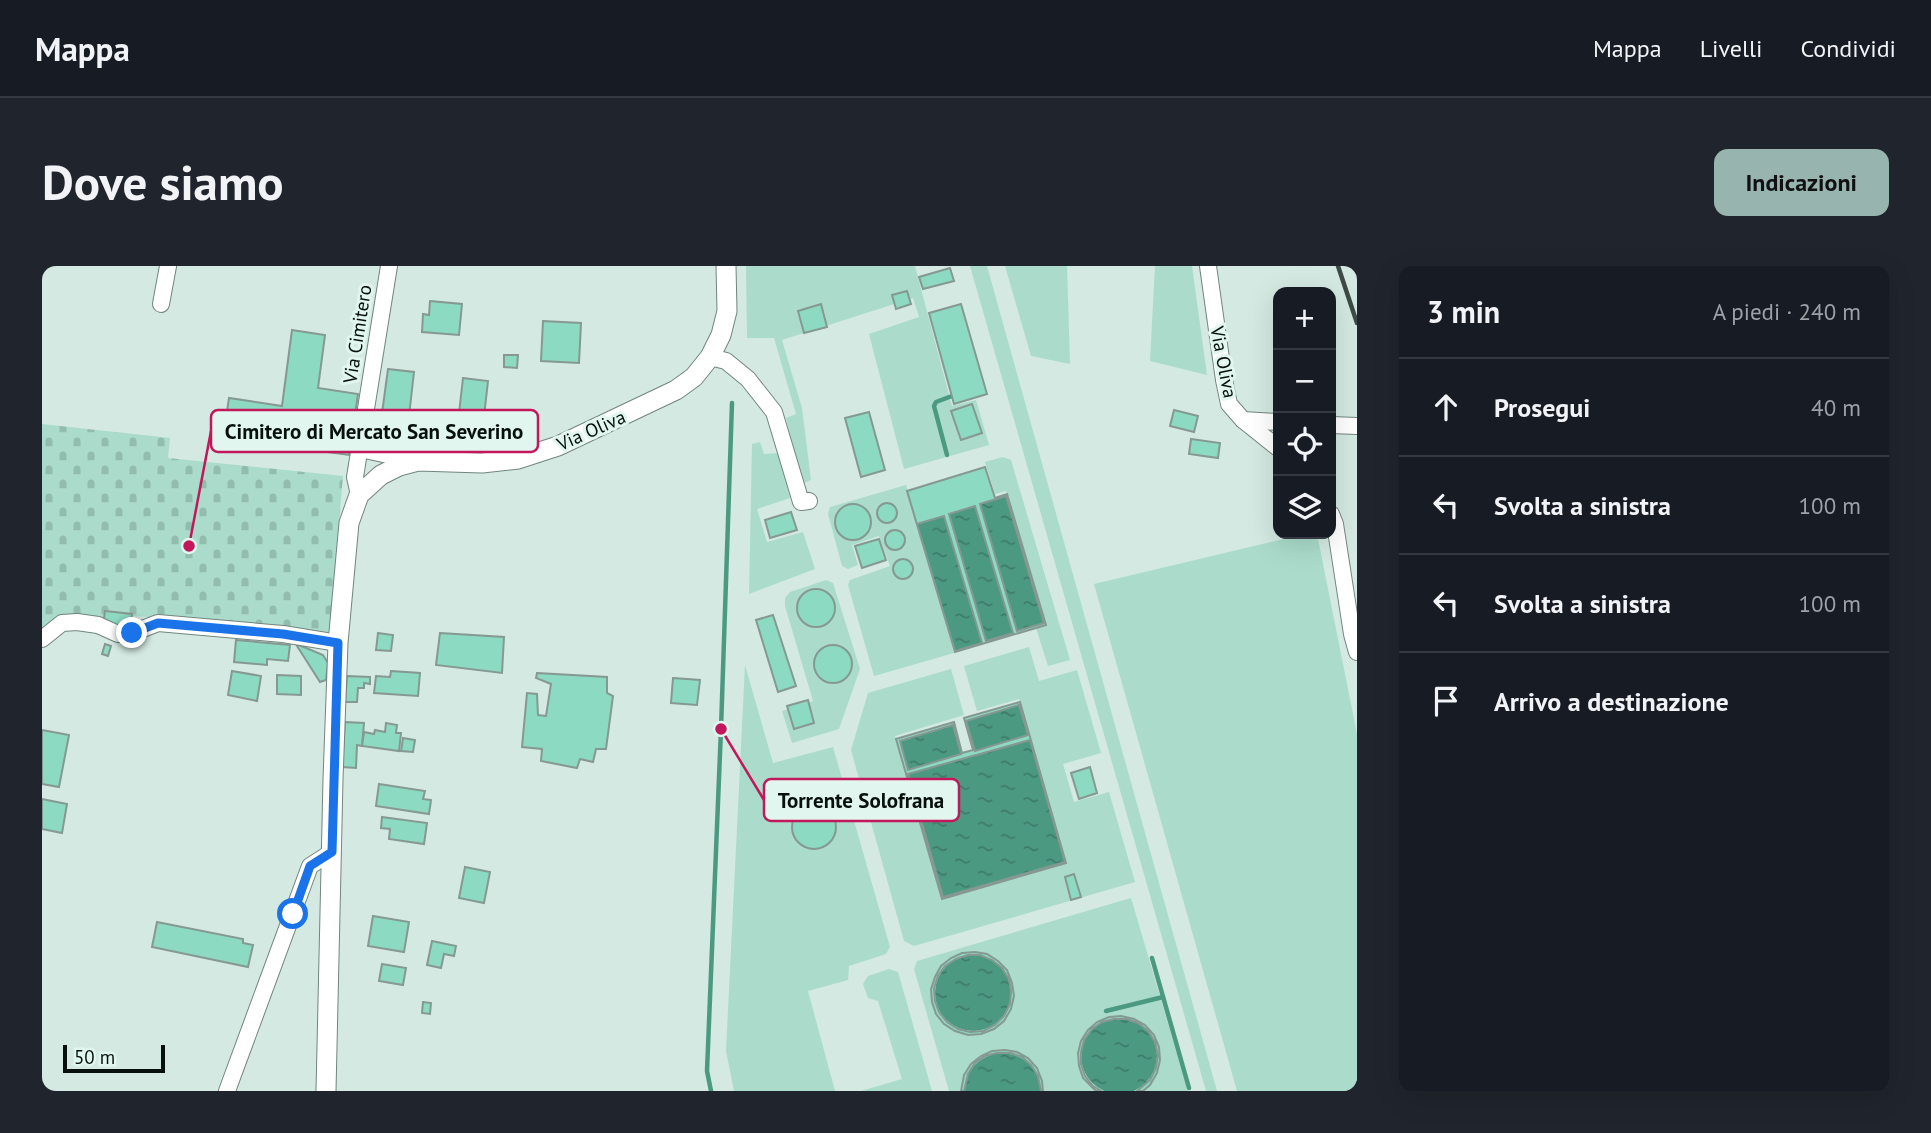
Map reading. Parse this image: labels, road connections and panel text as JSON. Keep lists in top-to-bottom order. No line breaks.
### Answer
{"streets":{"main road":["Via Oliva"],"street":["Via Cimitero"]},"crossings":[["Via Cimitero","Via Oliva"]],"places":["Cimitero di Mercato San Severino","Torrente Solofrana"],"scale_bar":"50 m","page":{"header":"Mappa","nav":["Mappa","Livelli","Condividi"],"buttons":"Indicazioni","title":"Dove siamo","heading":["3 min","A piedi · 240 m"],"map_buttons":["+","−"],"list":[["Prosegui","40 m"],["Svolta a sinistra","100 m"],["Svolta a sinistra","100 m"],"Arrivo a destinazione"],"scale":"50 m"}}
